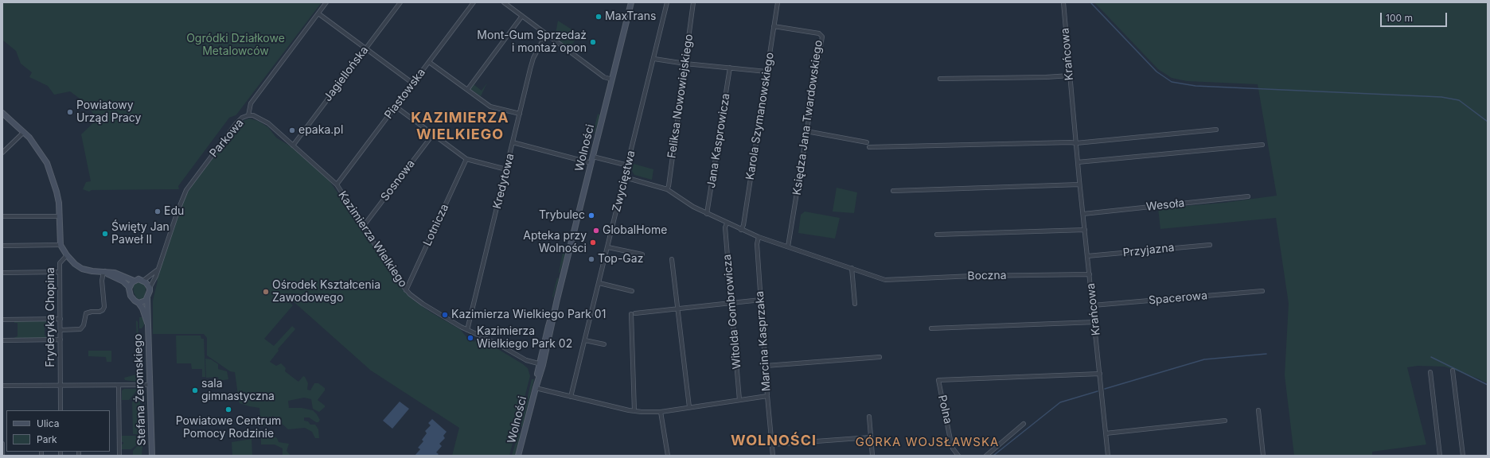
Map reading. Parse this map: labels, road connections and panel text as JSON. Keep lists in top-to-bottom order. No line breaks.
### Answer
{"streets":{"street":["Krańcowa","Jagiellońska","Piastowska","Feliksa Nowowiejskiego","Karola Szymanowskiego","Księdza Jana Twardowskiego","Parkowa","Jana Kasprowicza","Wolności","Sosnowa","Kredytowa","Zwycięstwa","Wesoła","Lotnicza","Kazimierza Wielkiego","Przyjazna","Boczna","Spacerowa","Witolda Gombrowicza","Fryderyka Chopina","Marcina Kasprzaka","Stefana Żeromskiego","Polna"]},"crossings":[["Krańcowa","Wesoła"],["Krańcowa","Przyjazna"],["Krańcowa","Boczna"],["Krańcowa","Spacerowa"],["Krańcowa","Polna"],["Jagiellońska","Kazimierza Wielkiego"],["Piastowska","Kazimierza Wielkiego"],["Karola Szymanowskiego","Księdza Jana Twardowskiego"],["Parkowa","Kazimierza Wielkiego"],["Parkowa","Stefana Żeromskiego"],["Wolności","Kazimierza Wielkiego"],["Sosnowa","Kazimierza Wielkiego"],["Kredytowa","Kazimierza Wielkiego"],["Lotnicza","Kazimierza Wielkiego"]],"districts":["KAZIMIERZA WIELKIEGO","WOLNOŚCI","GÓRKA WOJSŁAWSKA"],"parks":["Ogródki Działkowe Metalowców"],"places":["MaxTrans","Mont-Gum Sprzedaż i montaż opon","Powiatowy Urząd Pracy","epaka.pl","Edu","Trybulec","GlobalHome","Święty Jan Paweł II","Apteka przy Wolności","Top-Gaz","Ośrodek Kształcenia Zawodowego","Kazimierza Wielkiego Park 01","Kazimierza Wielkiego Park 02","sala gimnastyczna","Powiatowe Centrum Pomocy Rodzinie"],"legend":["Ulica","Park"],"scale_bar":"100 m"}
